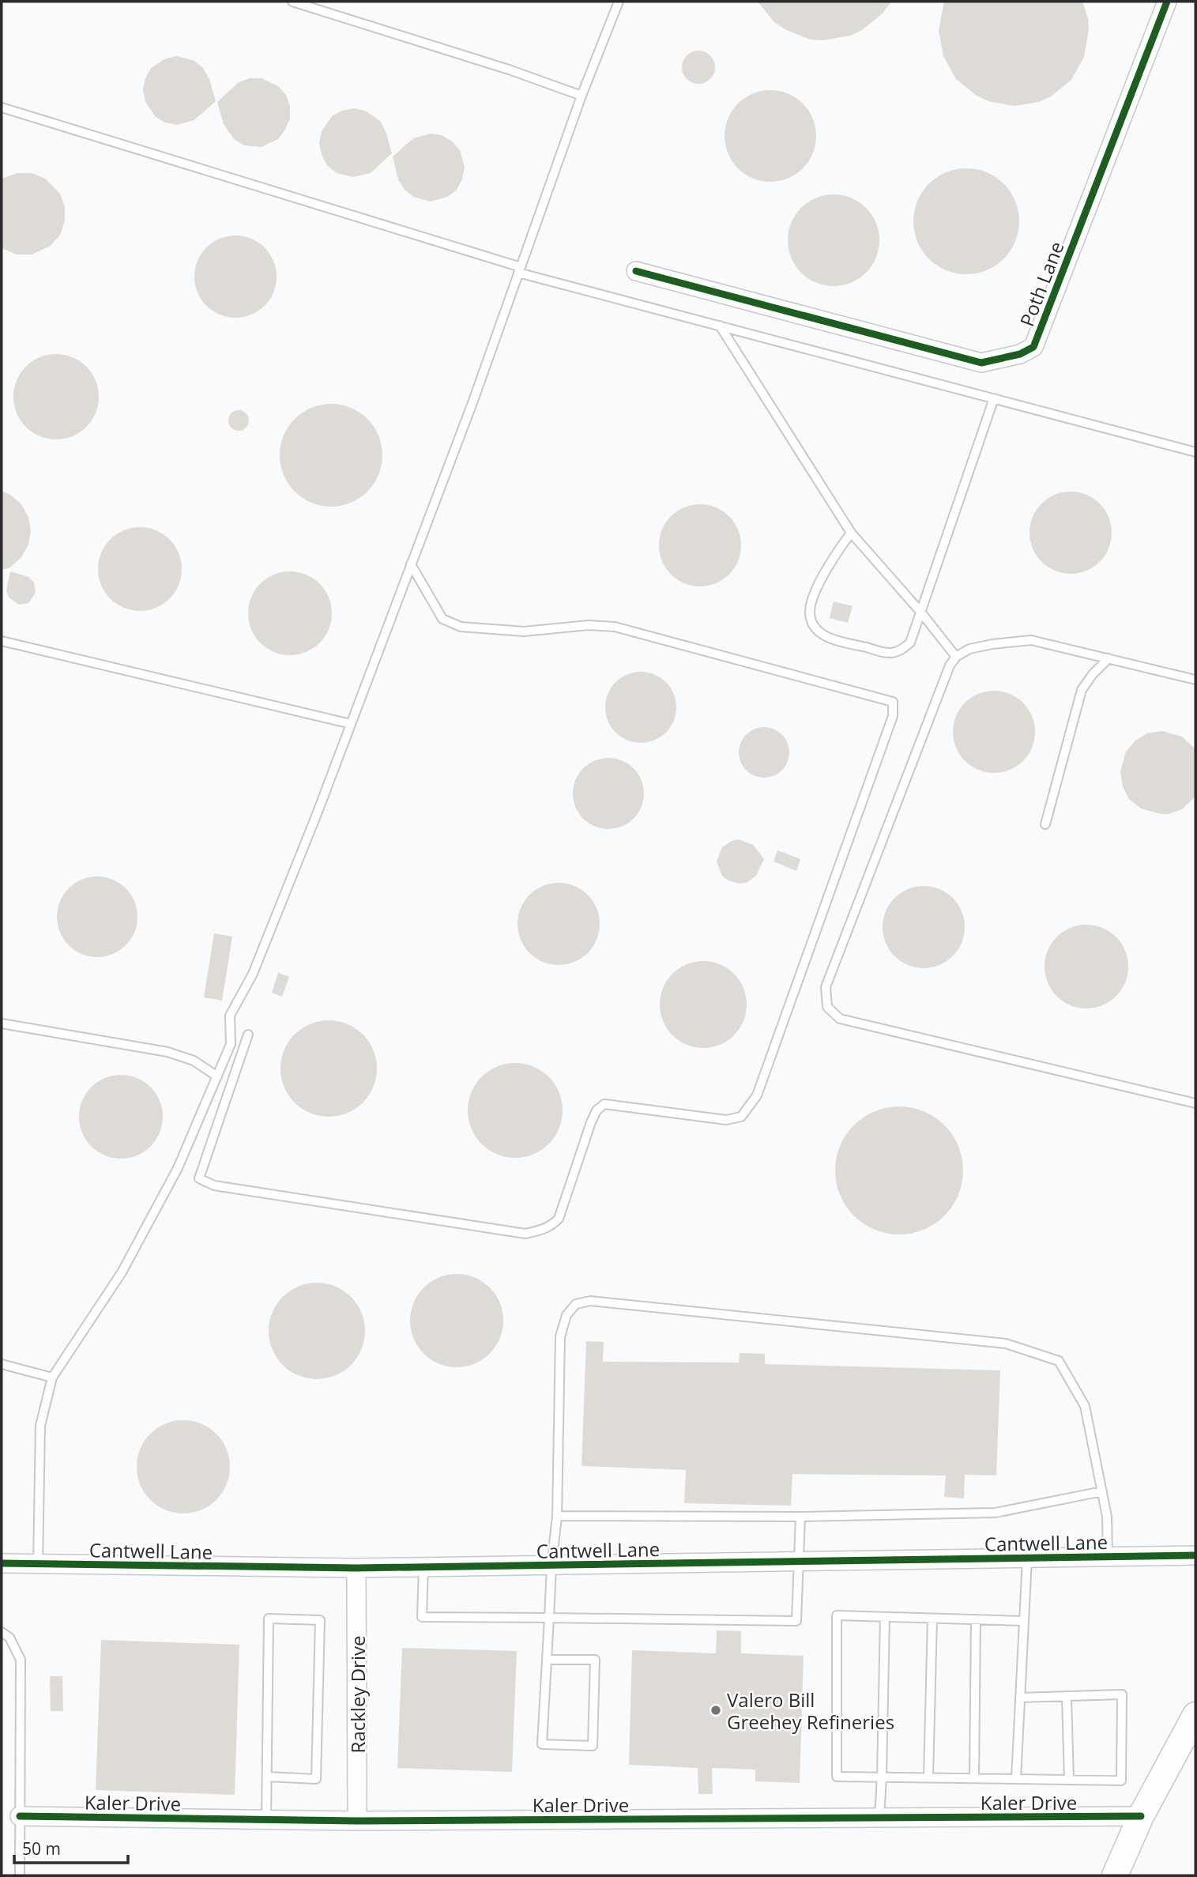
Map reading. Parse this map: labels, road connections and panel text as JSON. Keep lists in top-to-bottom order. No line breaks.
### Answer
{"streets":{"street":["Poth Lane","Cantwell Lane","Rackley Drive","Kaler Drive"]},"crossings":[["Cantwell Lane","Rackley Drive"],["Rackley Drive","Kaler Drive"]],"places":["Valero Bill Greehey Refineries"],"scale_bar":"50 m"}
